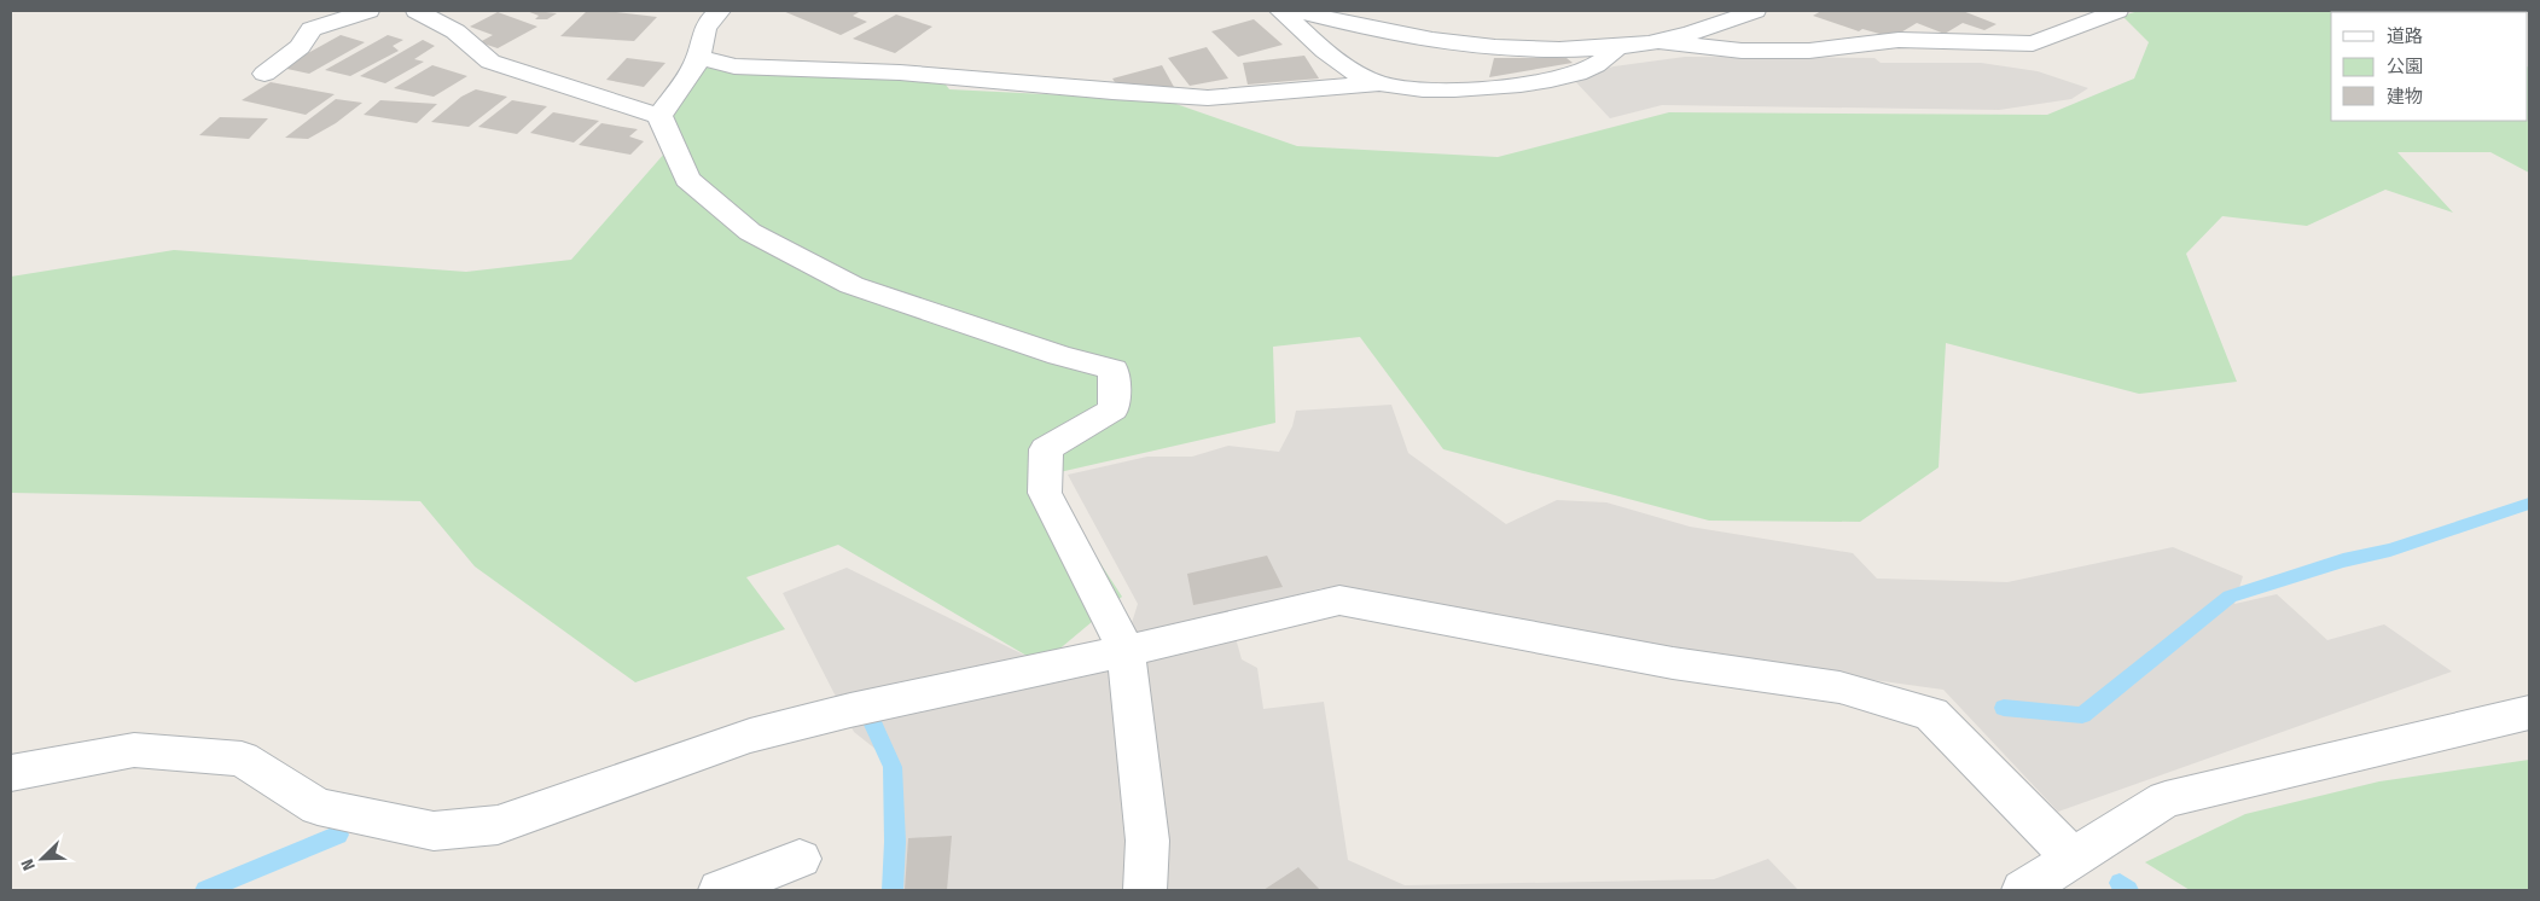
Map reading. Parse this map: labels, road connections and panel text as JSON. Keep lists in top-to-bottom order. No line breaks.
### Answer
{"legend":["道路","公園","建物"],"north":"bottom left"}
